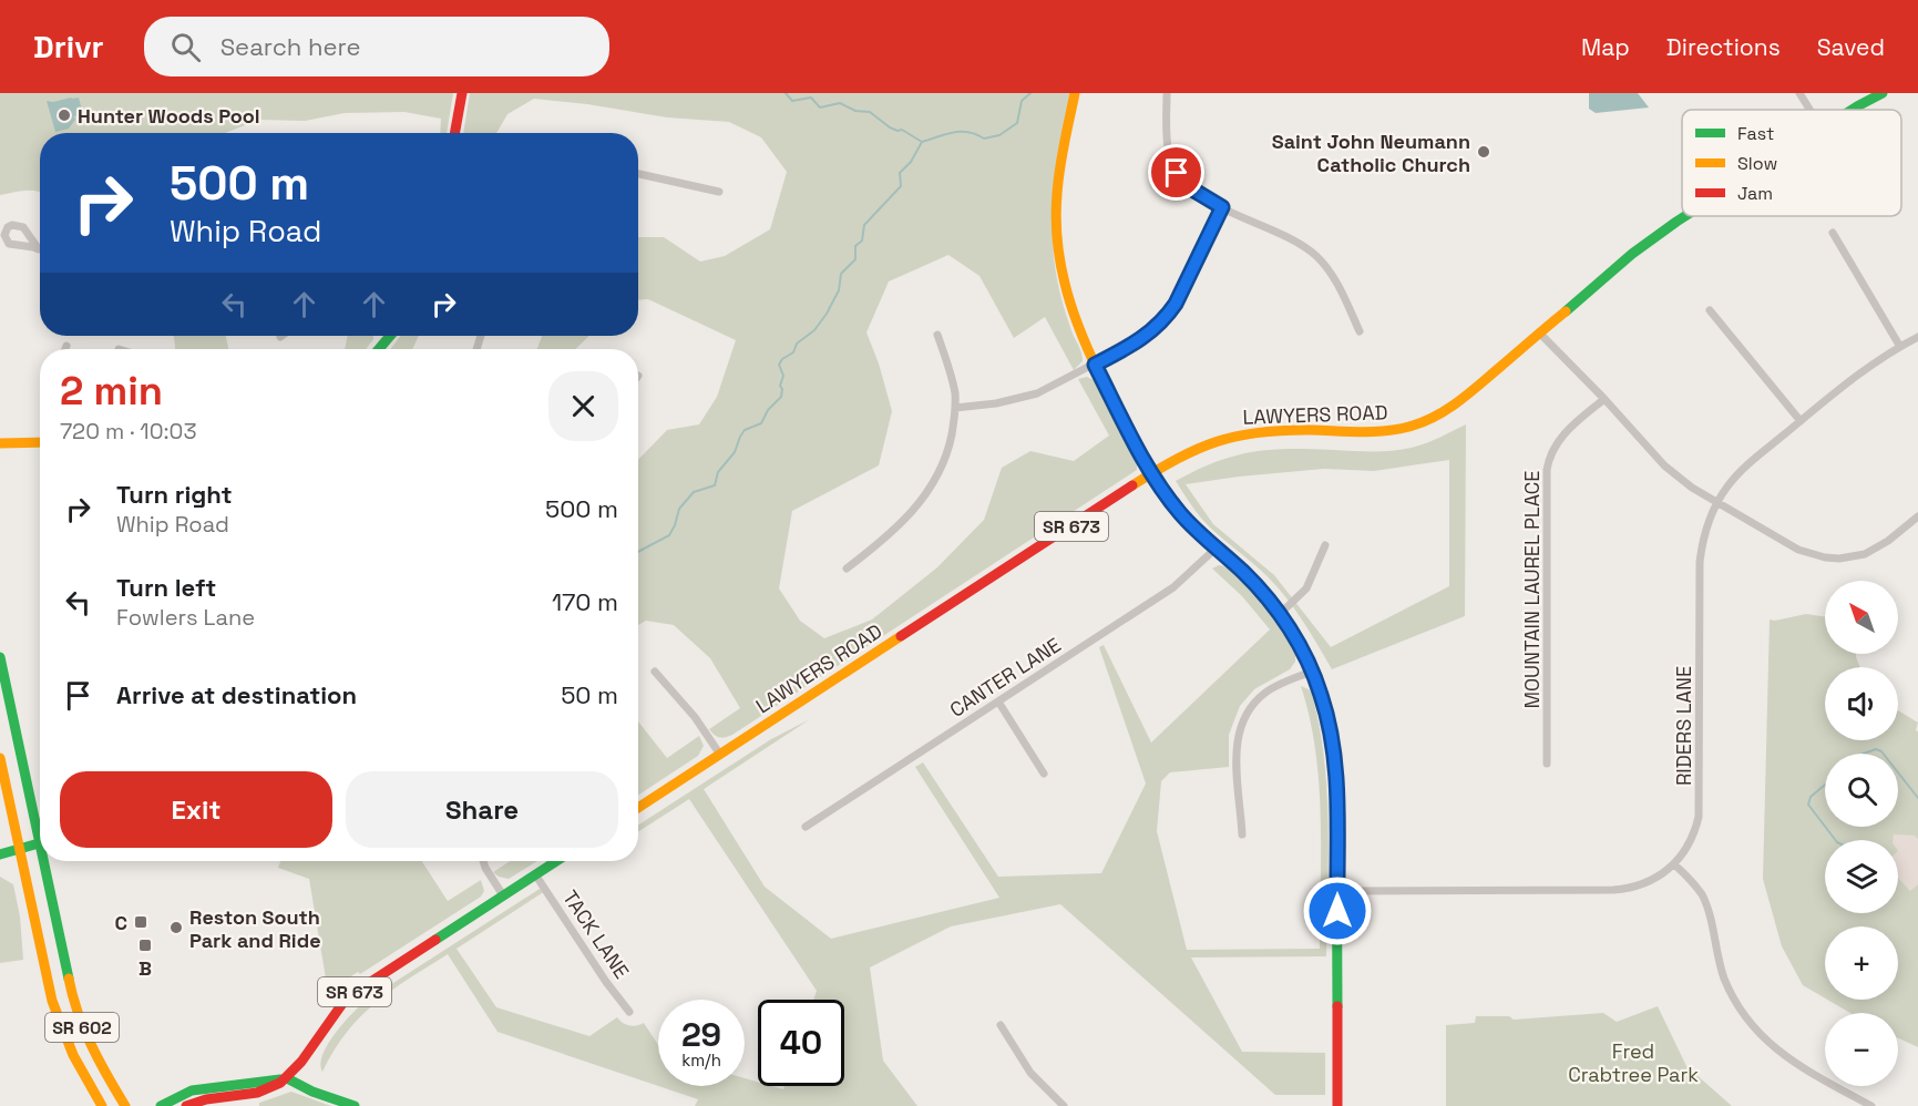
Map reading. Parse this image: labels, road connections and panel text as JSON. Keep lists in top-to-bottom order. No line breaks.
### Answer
{"streets":{"main road":["LAWYERS ROAD","SR 673","SR 602"],"street":["MOUNTAIN LAUREL PLACE","CANTER LANE","RIDERS LANE","TACK LANE"]},"crossings":[["SR 673","TACK LANE"]],"parks":["Fred Crabtree Park"],"places":{"other":["Hunter Woods Pool","Saint John Neumann Catholic Church","Reston South Park and Ride"],"transit":["C","B"]},"legend":["Fast","Slow","Jam"],"north":"top left","page":{"header":"Drivr","search":"Search here","nav":["Map","Directions","Saved"],"turn":["500 m","Whip Road"],"heading":["2 min","720 m · 10:03"],"list":[{"name":"Turn right","note":"Whip Road","value":"500 m"},{"name":"Turn left","note":"Fowlers Lane","value":"170 m"},{"name":"Arrive at destination","value":"50 m"}],"map_buttons":["+","−"],"buttons":["Exit","Share"],"speed":"29 km/h","limit":"40"}}
